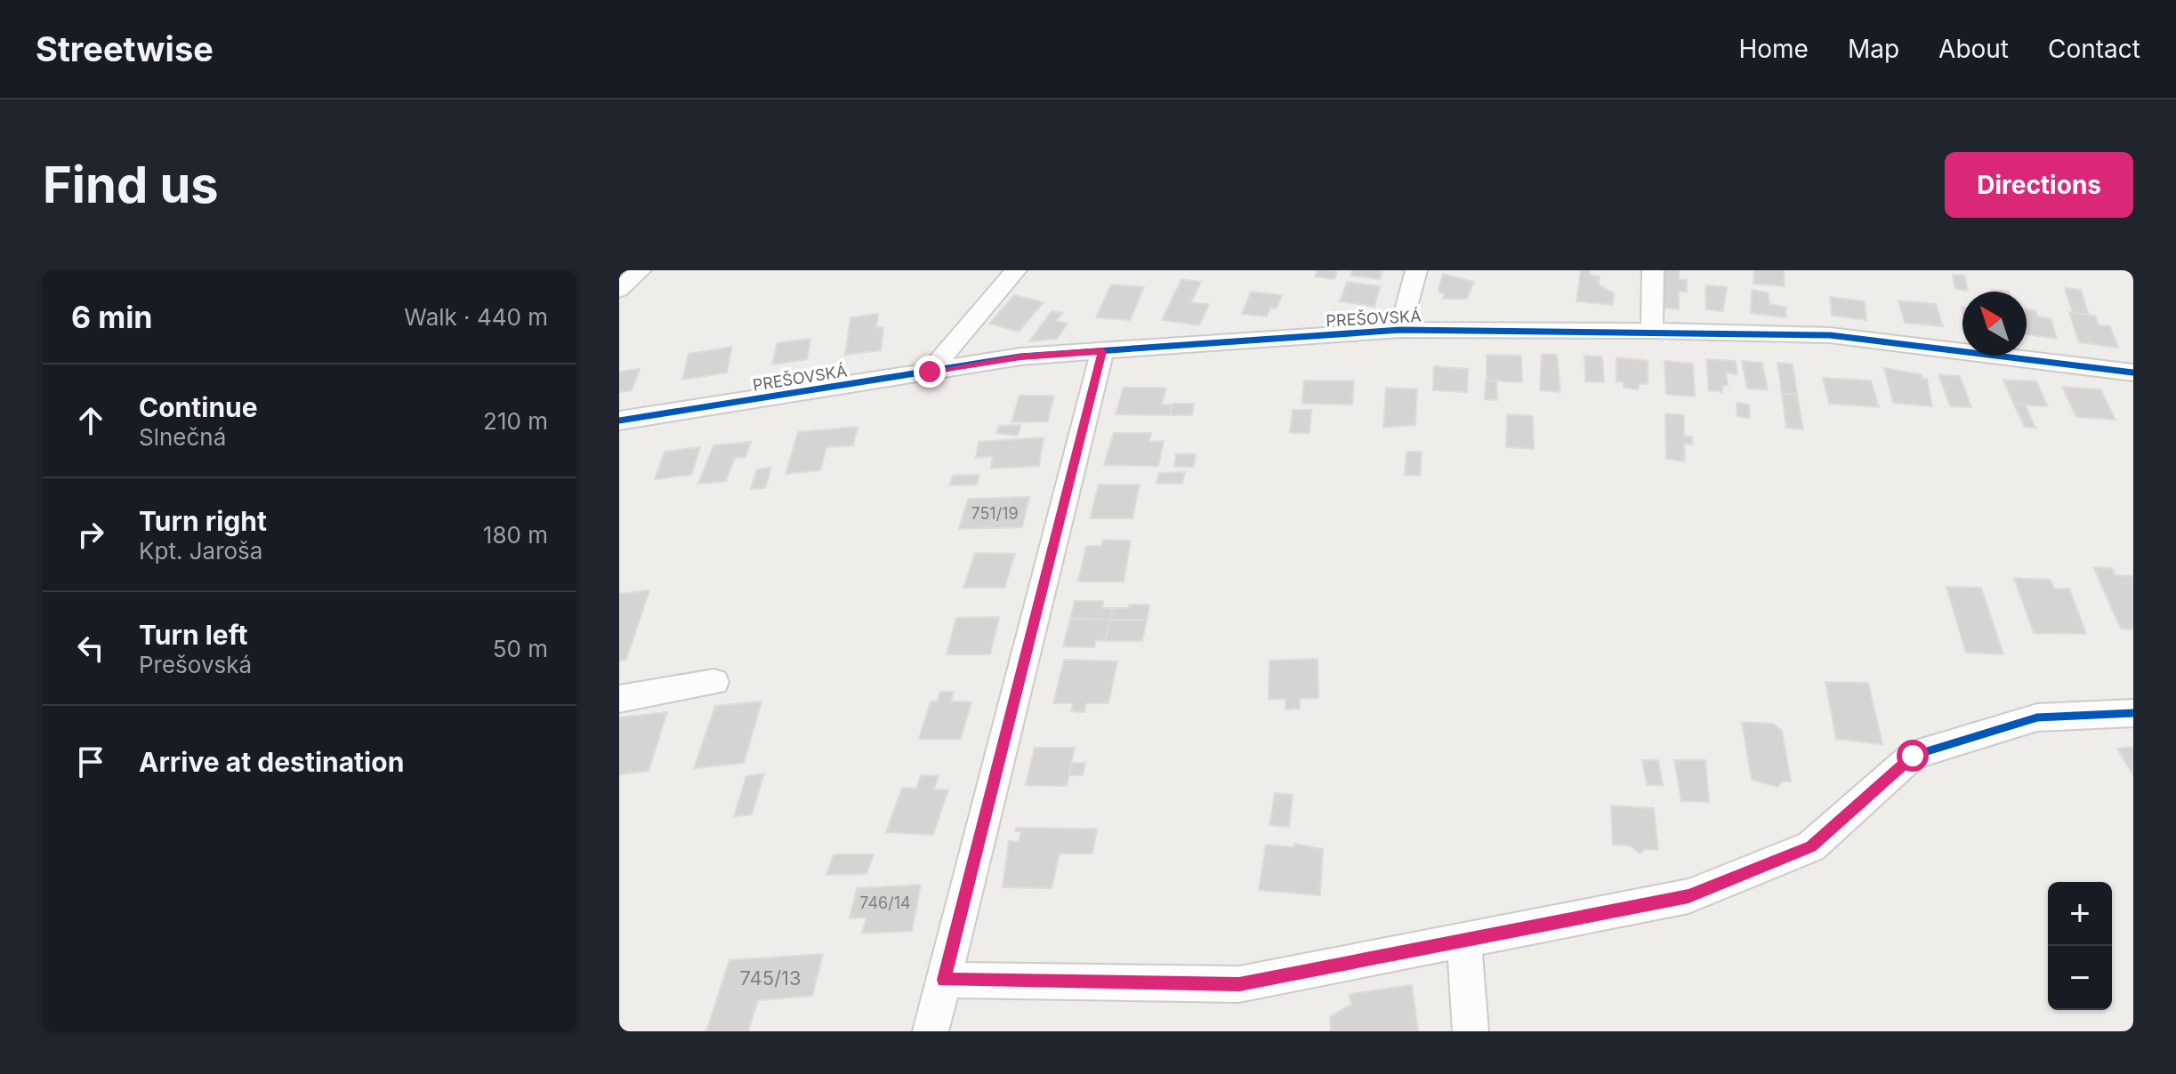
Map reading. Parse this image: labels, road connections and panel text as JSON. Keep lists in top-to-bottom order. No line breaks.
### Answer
{"streets":{"street":["PREŠOVSKÁ"]},"house_numbers":["751/19","746/14","745/13"],"north":"top left","page":{"header":"Streetwise","nav":["Home","Map","About","Contact"],"buttons":"Directions","title":"Find us","heading":["6 min","Walk · 440 m"],"list":[["Continue","Slnečná","210 m"],["Turn right","Kpt. Jaroša","180 m"],["Turn left","Prešovská","50 m"],"Arrive at destination"],"map_buttons":["+","−"]}}
